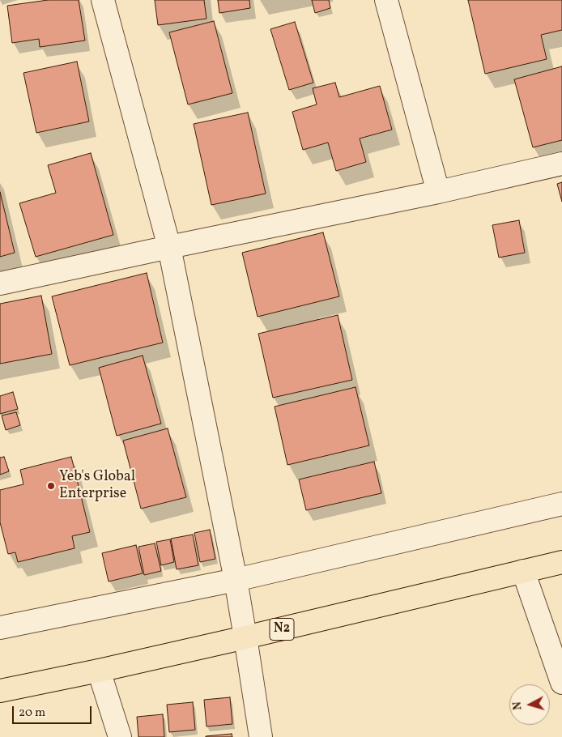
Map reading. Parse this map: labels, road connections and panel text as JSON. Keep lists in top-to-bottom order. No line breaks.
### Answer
{"streets":{"highway":["N2"]},"places":["Yeb's Global Enterprise"],"scale_bar":"20 m","north":"left"}
